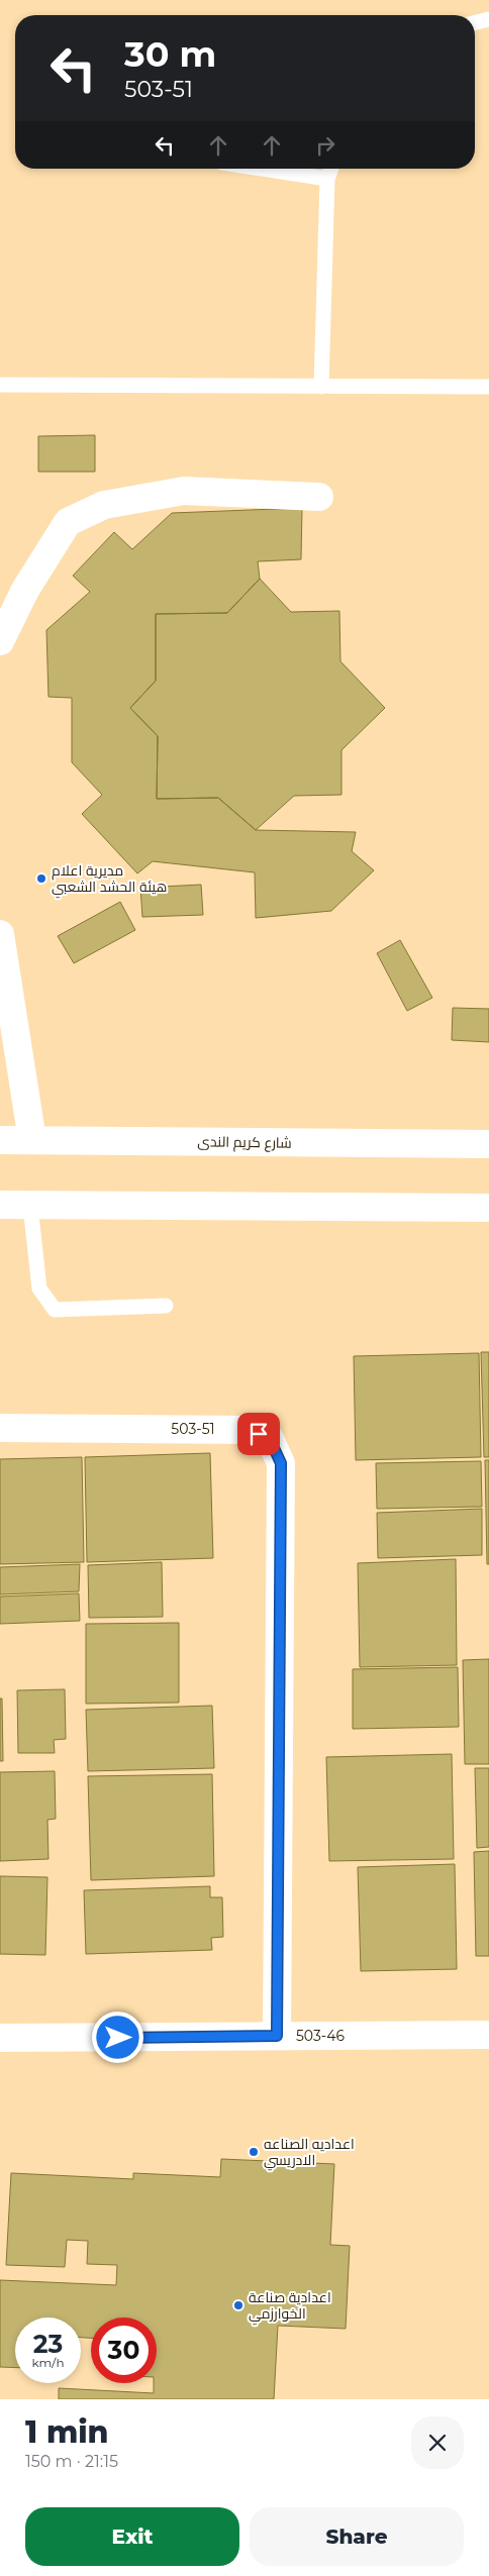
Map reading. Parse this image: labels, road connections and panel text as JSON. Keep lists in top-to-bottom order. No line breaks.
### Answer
{"streets":{"street":["شارع كريم الندى","503-51","503-46"]},"crossings":[["503-51","503-46"]],"places":["مديرية اعلام هيئة الحشد الشعبي","اعداديه الصناعه الادريسي","اعدادية صناعة الخوارزمي"],"page":{"turn":["30 m","503-51"],"speed":"23 km/h","limit":"30","heading":["1 min","150 m · 21:15"],"buttons":["Exit","Share"]}}
